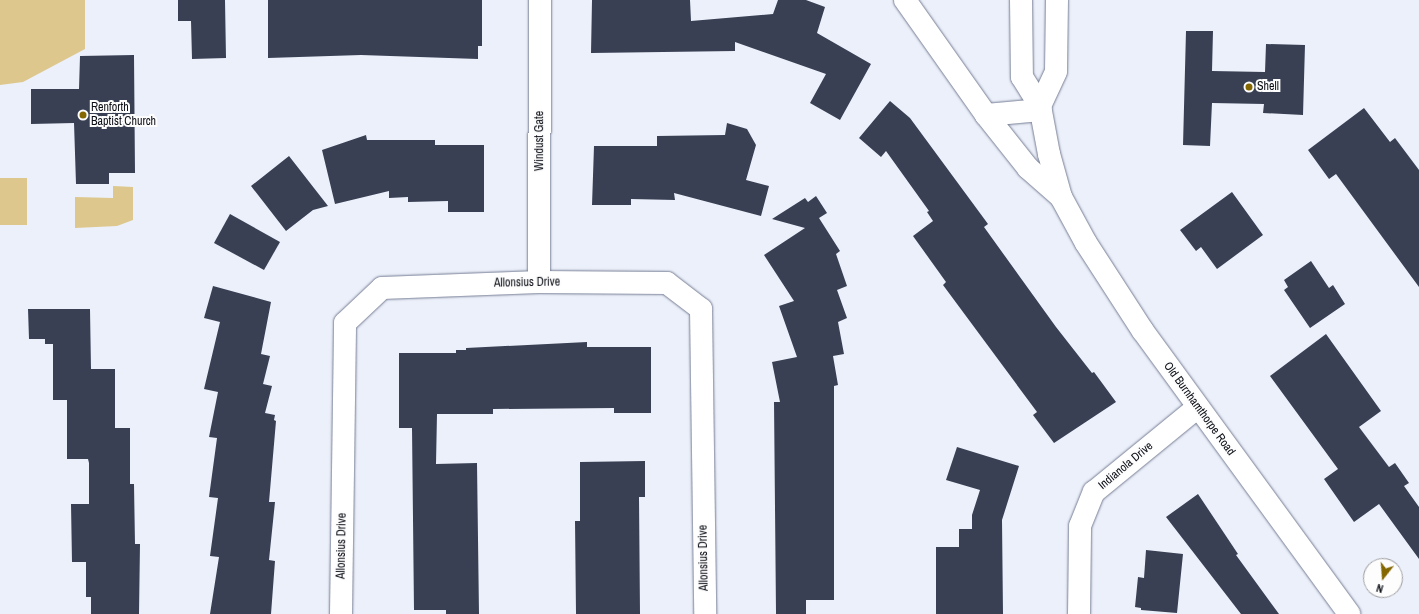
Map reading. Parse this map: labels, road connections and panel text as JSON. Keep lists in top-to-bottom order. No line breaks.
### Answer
{"streets":{"street":["Windust Gate","Allonsius Drive","Old Burnhamthorpe Road","Indianola Drive"]},"crossings":[["Windust Gate","Allonsius Drive"],["Old Burnhamthorpe Road","Indianola Drive"]],"places":["Shell","Renforth Baptist Church"],"north":"bottom"}
